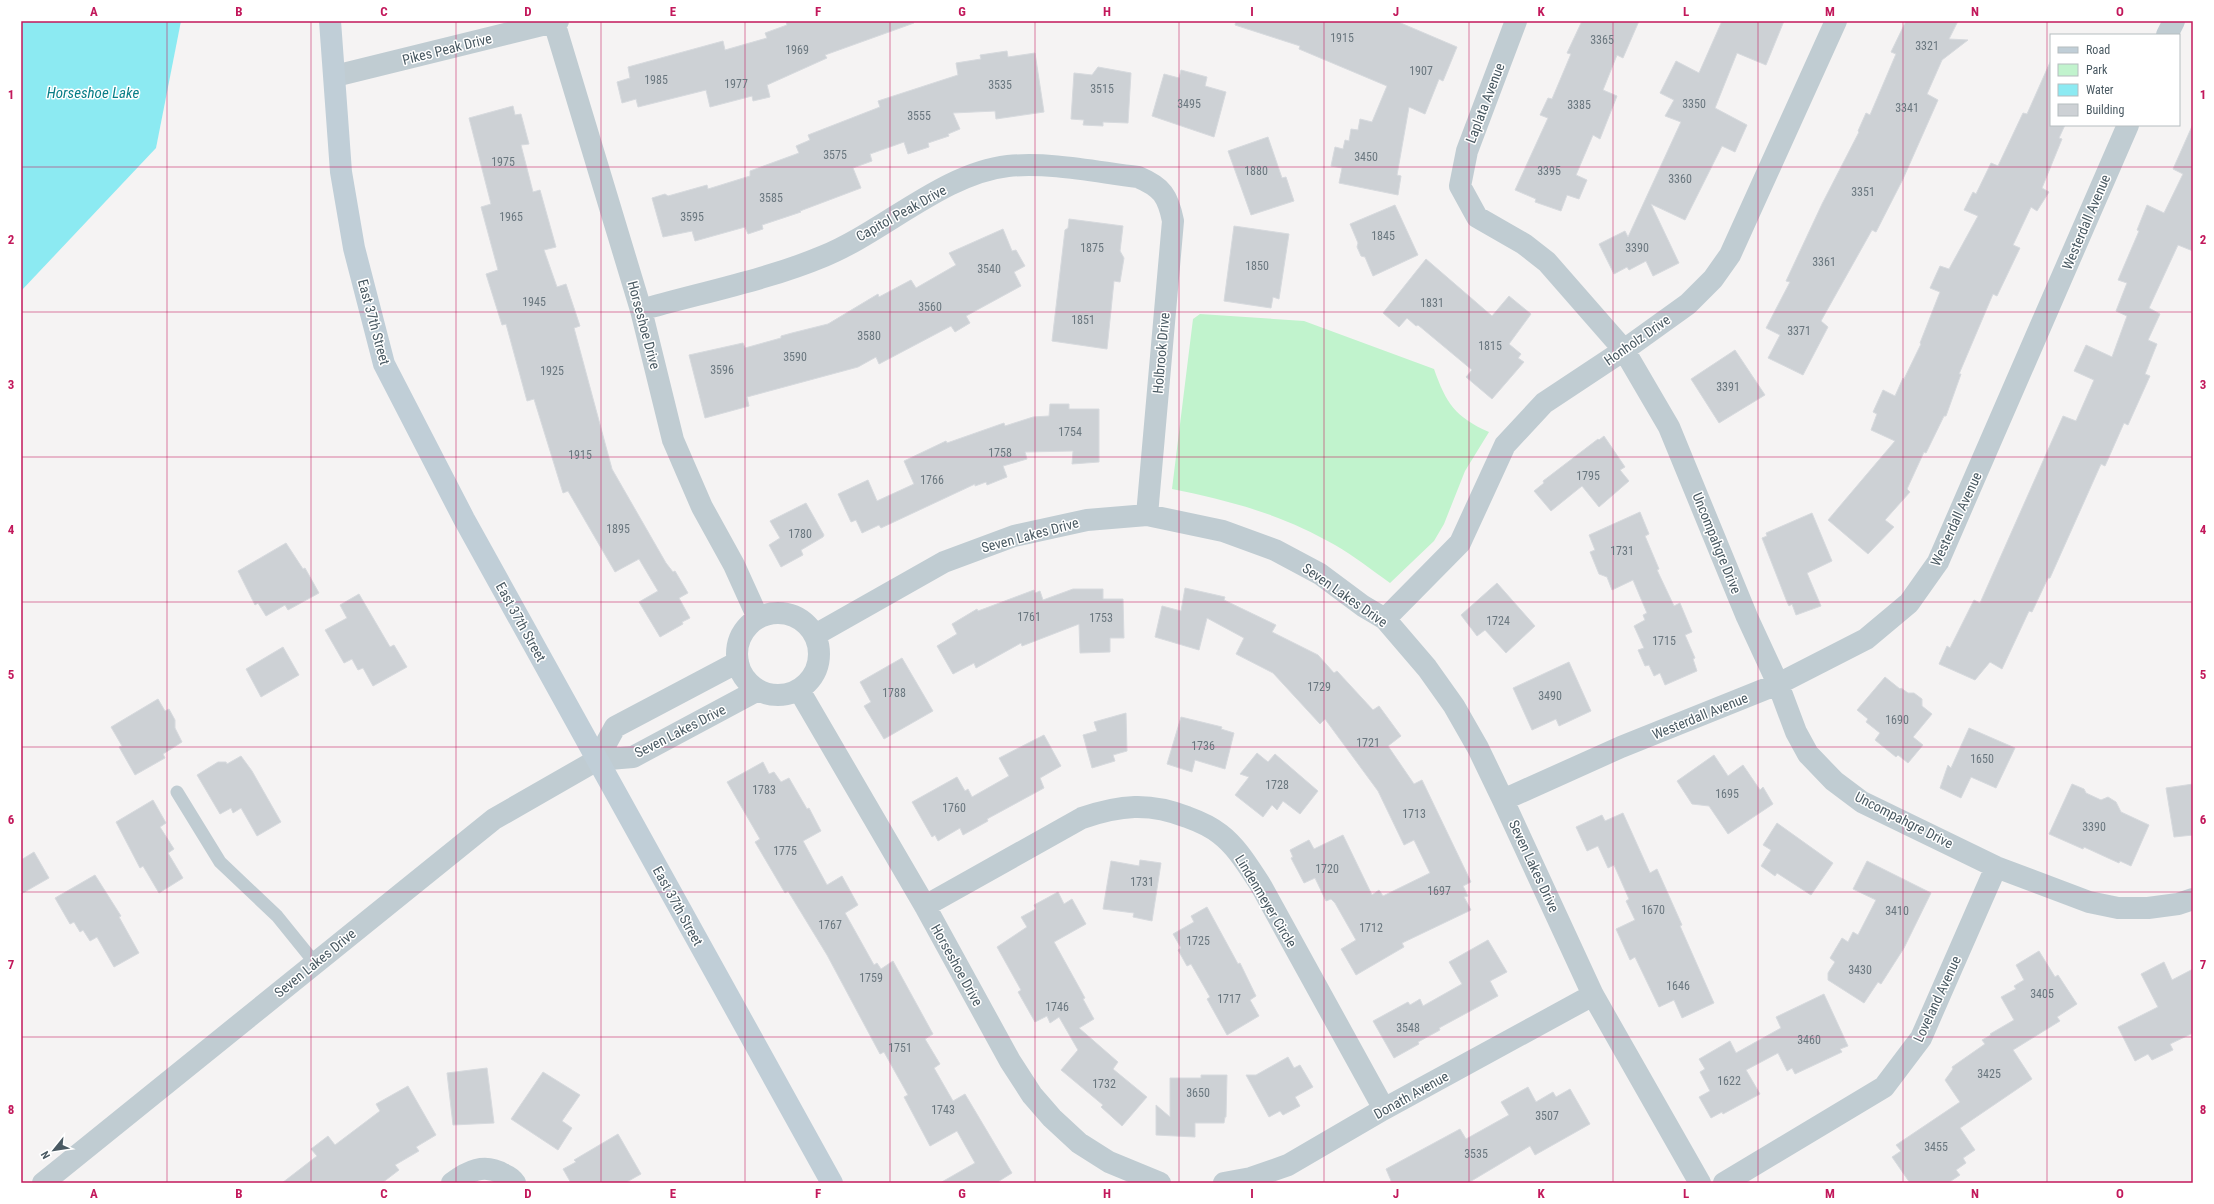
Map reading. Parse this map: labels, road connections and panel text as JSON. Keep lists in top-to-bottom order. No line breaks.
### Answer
{"streets":{"main road":["East 37th Street"],"street":["Pikes Peak Drive","Laplata Avenue","Capitol Peak Drive","Westerdall Avenue","Horseshoe Drive","Honholz Drive","Holbrook Drive","Seven Lakes Drive","Uncompahgre Drive","Lindenmeyer Circle","Loveland Avenue","Donath Avenue"]},"crossings":[["Pikes Peak Drive","East 37th Street"],["Pikes Peak Drive","Horseshoe Drive"],["Laplata Avenue","Uncompahgre Drive"],["Capitol Peak Drive","Horseshoe Drive"],["Capitol Peak Drive","Holbrook Drive"],["Westerdall Avenue","Seven Lakes Drive"],["Westerdall Avenue","Uncompahgre Drive"],["East 37th Street","Seven Lakes Drive"],["Horseshoe Drive","Seven Lakes Drive"],["Horseshoe Drive","Lindenmeyer Circle"],["Honholz Drive","Seven Lakes Drive"],["Honholz Drive","Uncompahgre Drive"],["Holbrook Drive","Seven Lakes Drive"],["Seven Lakes Drive","Donath Avenue"],["Uncompahgre Drive","Loveland Avenue"],["Lindenmeyer Circle","Donath Avenue"]],"water":["Horseshoe Lake"],"house_numbers":["1915","3365","3321","1969","1907","1985","1977","3535","3515","3495","3350","3385","3341","3555","3575","3450","1975","1880","3395","3360","3351","3585","1965","3595","1845","1875","3390","3361","1850","3540","1945","1831","3560","1851","3371","3580","1815","3590","3596","1925","3391","1754","1758","1915","1795","1766","1895","1780","1731","1761","1753","1724","1715","1729","1788","3490","1690","1721","1736","1650","1728","1783","1695","1760","1713","3390","1775","1720","1731","1697","1670","3410","1767","1712","1725","3430","1759","1646","3405","1717","1746","3548","3460","1751","3425","1622","1732","3650","1743","3507","3455","3535"],"legend":["Road","Park","Water","Building"],"north":"bottom left","grid":{"columns":["A","B","C","D","E","F","G","H","I","J","K","L","M","N","O"],"rows":["1","2","3","4","5","6","7","8"]}}
